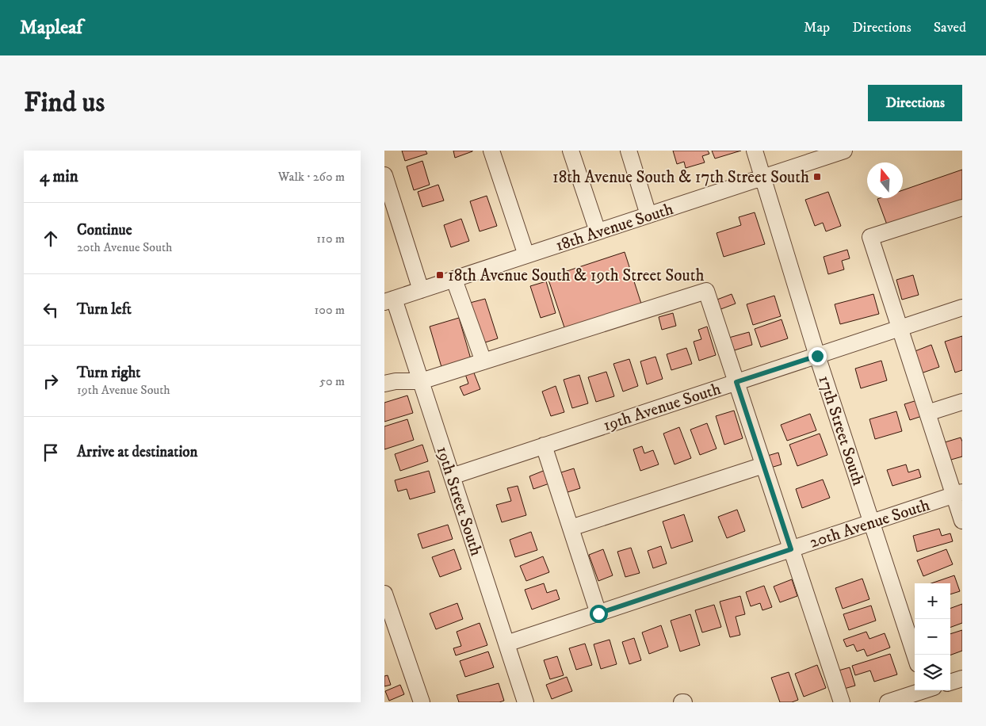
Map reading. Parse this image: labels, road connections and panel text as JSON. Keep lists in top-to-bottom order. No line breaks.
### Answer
{"streets":{"street":["18th Avenue South","19th Avenue South","17th Street South","19th Street South","20th Avenue South"]},"crossings":[["18th Avenue South","17th Street South"],["18th Avenue South","19th Street South"],["19th Avenue South","17th Street South"],["19th Avenue South","19th Street South"],["17th Street South","20th Avenue South"],["19th Street South","20th Avenue South"]],"places":{"transit":["18th Avenue South & 17th Street South","18th Avenue South & 19th Street South"]},"north":"top","page":{"header":"Mapleaf","nav":["Map","Directions","Saved"],"buttons":"Directions","title":"Find us","heading":["4 min","Walk · 260 m"],"list":[["Continue","20th Avenue South","110 m"],["Turn left","100 m"],["Turn right","19th Avenue South","50 m"],"Arrive at destination"],"map_buttons":["+","−"]}}
